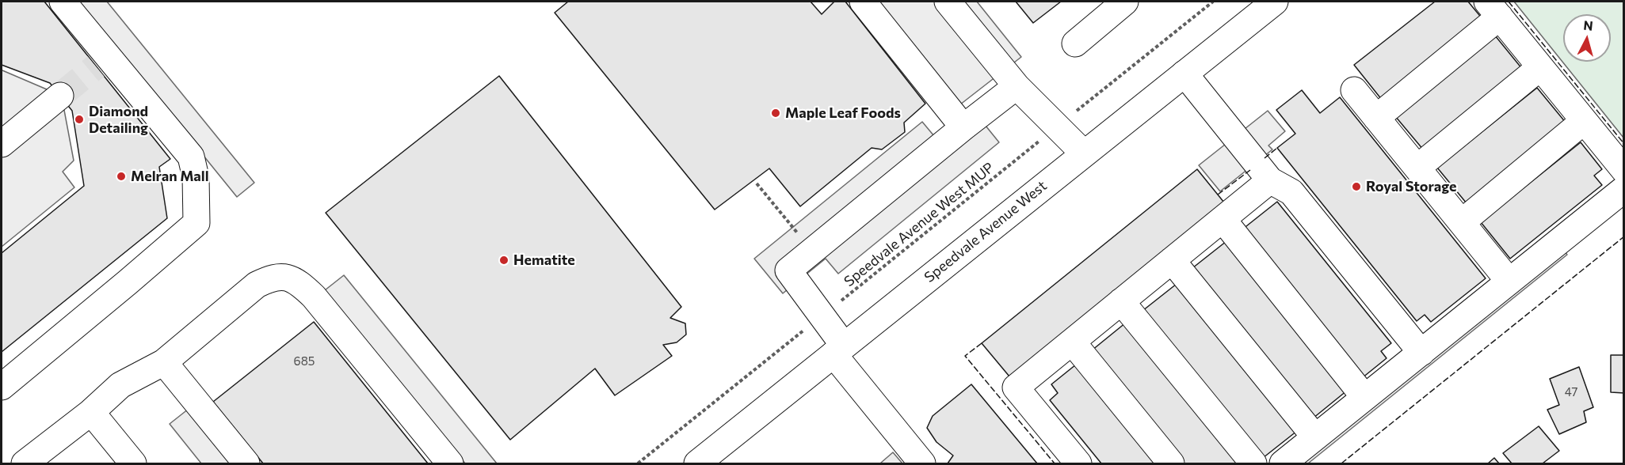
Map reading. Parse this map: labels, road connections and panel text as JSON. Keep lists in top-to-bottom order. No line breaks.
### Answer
{"streets":{"main road":["Speedvale Avenue West"],"path":["Speedvale Avenue West MUP"]},"places":["Maple Leaf Foods","Diamond Detailing","Melran Mall","Royal Storage","Hematite"],"house_numbers":["685","47"],"north":"top"}
